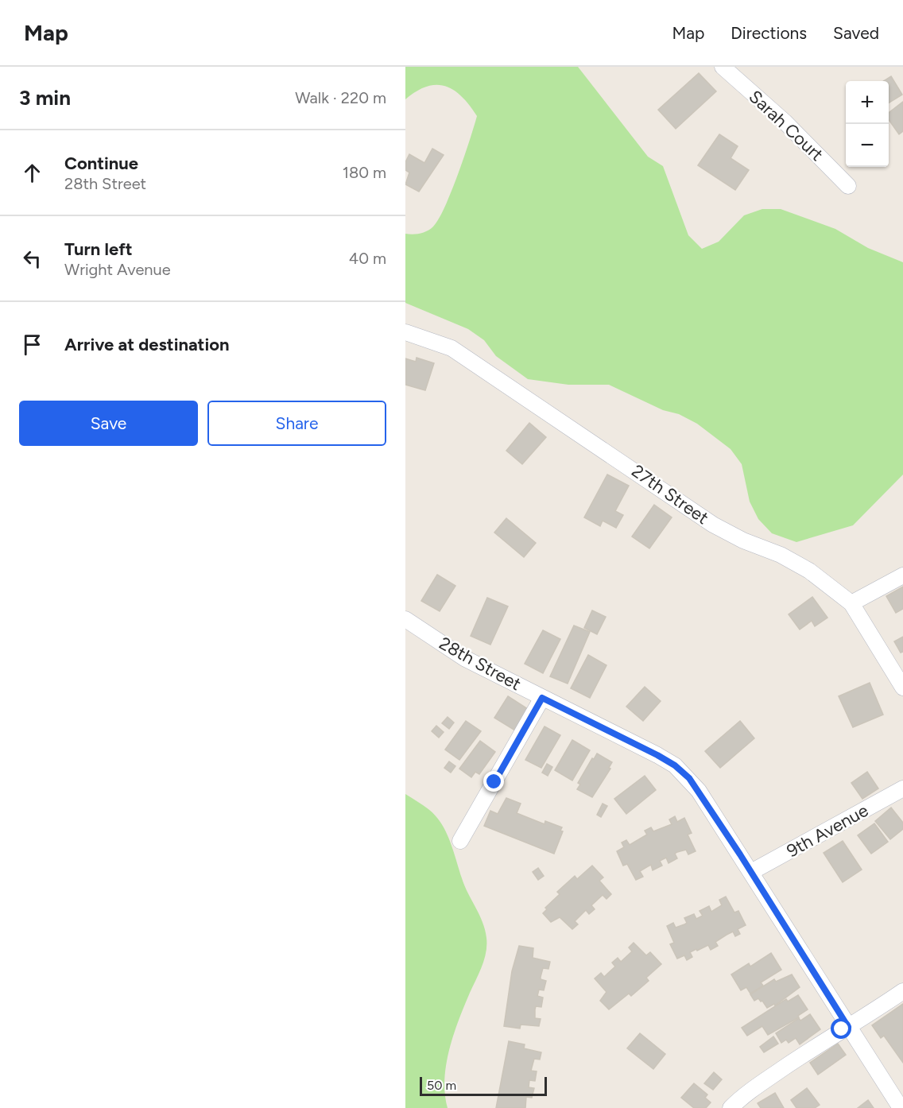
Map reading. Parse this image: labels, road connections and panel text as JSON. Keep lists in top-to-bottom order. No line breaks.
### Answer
{"streets":{"street":["Sarah Court","27th Street","28th Street","9th Avenue"]},"crossings":[["28th Street","9th Avenue"]],"scale_bar":"50 m","page":{"header":"Map","nav":["Map","Directions","Saved"],"heading":["3 min","Walk · 220 m"],"map_buttons":["+","−"],"list":[["Continue","28th Street","180 m"],["Turn left","Wright Avenue","40 m"],"Arrive at destination"],"buttons":["Save","Share"],"scale":"50 m"}}
